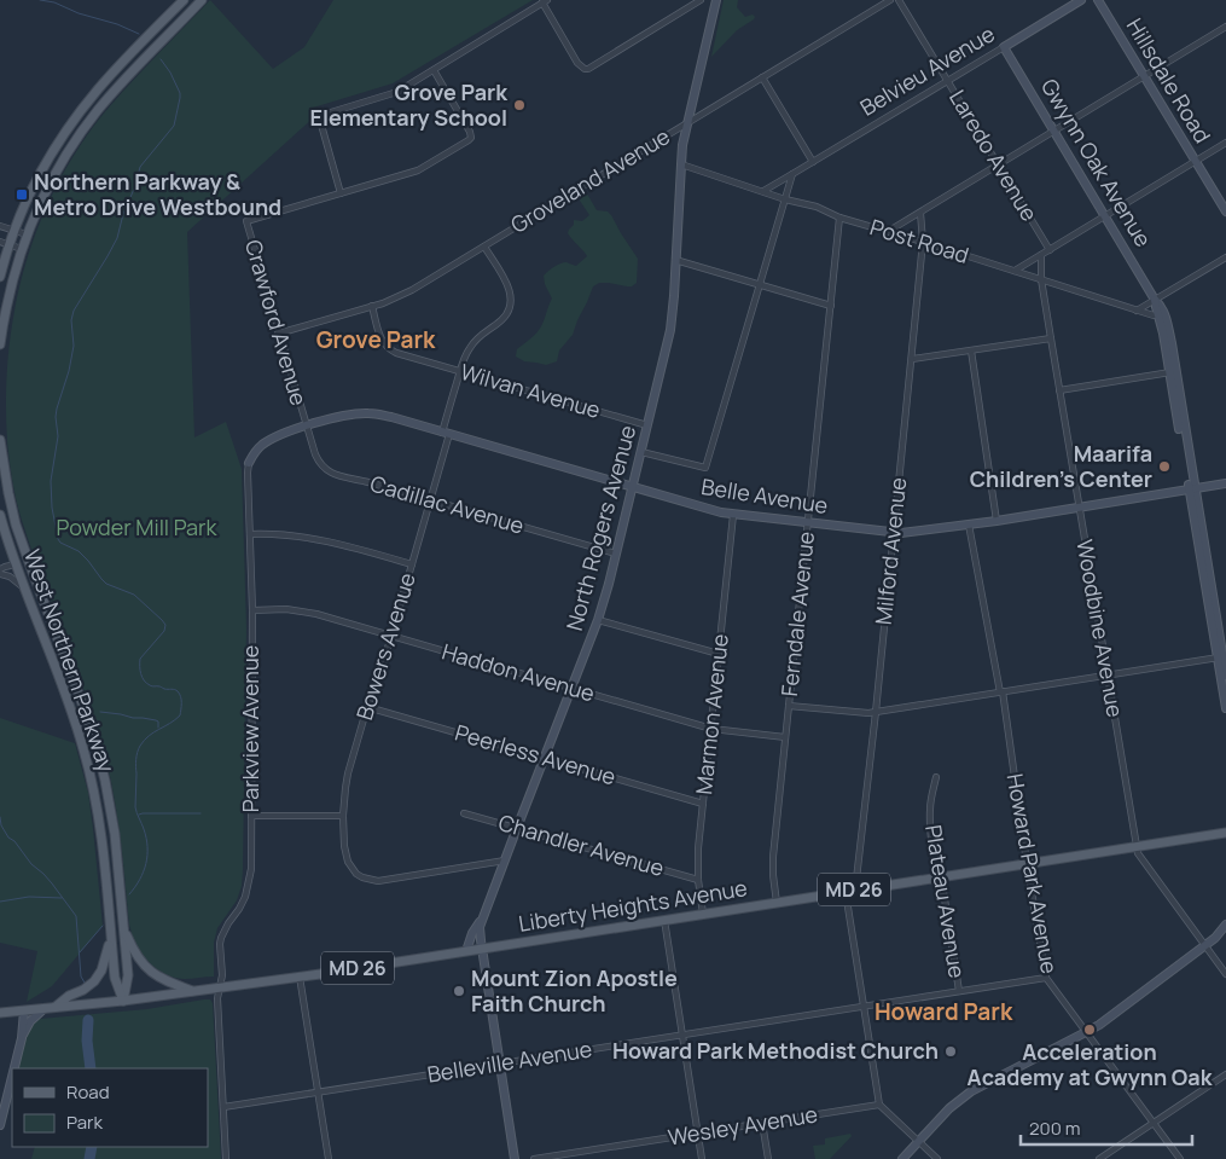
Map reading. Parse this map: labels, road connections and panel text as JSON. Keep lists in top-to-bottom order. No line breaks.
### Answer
{"streets":{"main road":["West Northern Parkway","MD 26","Liberty Heights Avenue"],"street":["Belvieu Avenue","Hillsdale Road","Laredo Avenue","Gwynn Oak Avenue","Groveland Avenue","Post Road","Crawford Avenue","Wilvan Avenue","Belle Avenue","Cadillac Avenue","North Rogers Avenue","Milford Avenue","Ferndale Avenue","Woodbine Avenue","Bowers Avenue","Haddon Avenue","Marmon Avenue","Parkview Avenue","Peerless Avenue","Chandler Avenue","Howard Park Avenue","Plateau Avenue","Belleville Avenue","Wesley Avenue"]},"crossings":[["Belvieu Avenue","Laredo Avenue"],["Belvieu Avenue","Gwynn Oak Avenue"],["Belvieu Avenue","Post Road"],["Gwynn Oak Avenue","Post Road"],["Gwynn Oak Avenue","Belle Avenue"],["Groveland Avenue","Crawford Avenue"],["Groveland Avenue","Wilvan Avenue"],["Groveland Avenue","North Rogers Avenue"],["Groveland Avenue","Bowers Avenue"],["Post Road","North Rogers Avenue"],["Post Road","Milford Avenue"],["Post Road","Ferndale Avenue"],["Post Road","Woodbine Avenue"],["Crawford Avenue","Belle Avenue"],["Crawford Avenue","Cadillac Avenue"],["Wilvan Avenue","North Rogers Avenue"],["Wilvan Avenue","Bowers Avenue"],["Belle Avenue","Cadillac Avenue"],["Belle Avenue","North Rogers Avenue"],["Belle Avenue","Milford Avenue"],["Belle Avenue","Ferndale Avenue"],["Belle Avenue","Woodbine Avenue"],["Belle Avenue","Bowers Avenue"],["Belle Avenue","Marmon Avenue"],["Belle Avenue","Parkview Avenue"],["Belle Avenue","Howard Park Avenue"],["Cadillac Avenue","North Rogers Avenue"],["Cadillac Avenue","Bowers Avenue"],["North Rogers Avenue","Bowers Avenue"],["North Rogers Avenue","Haddon Avenue"],["North Rogers Avenue","Peerless Avenue"],["North Rogers Avenue","Chandler Avenue"],["North Rogers Avenue","Liberty Heights Avenue"],["North Rogers Avenue","Belleville Avenue"],["Milford Avenue","Liberty Heights Avenue"],["Ferndale Avenue","Haddon Avenue"],["Ferndale Avenue","Liberty Heights Avenue"],["Woodbine Avenue","Liberty Heights Avenue"],["Bowers Avenue","Haddon Avenue"],["Bowers Avenue","Peerless Avenue"],["West Northern Parkway","Liberty Heights Avenue"],["Haddon Avenue","Marmon Avenue"],["Haddon Avenue","Parkview Avenue"],["Marmon Avenue","Peerless Avenue"],["Marmon Avenue","Chandler Avenue"],["Marmon Avenue","Liberty Heights Avenue"],["Parkview Avenue","Liberty Heights Avenue"],["Parkview Avenue","Belleville Avenue"],["Howard Park Avenue","Liberty Heights Avenue"],["Howard Park Avenue","Belleville Avenue"],["MD 26","Liberty Heights Avenue"],["Plateau Avenue","Liberty Heights Avenue"],["Plateau Avenue","Belleville Avenue"]],"districts":["Grove Park","Howard Park"],"parks":["Powder Mill Park"],"places":{"other":["Grove Park Elementary School","Maarifa Children's Center","Mount Zion Apostle Faith Church","Acceleration Academy at Gwynn Oak","Howard Park Methodist Church"],"transit":["Northern Parkway & Metro Drive Westbound"]},"legend":["Road","Park"],"scale_bar":"200 m"}
